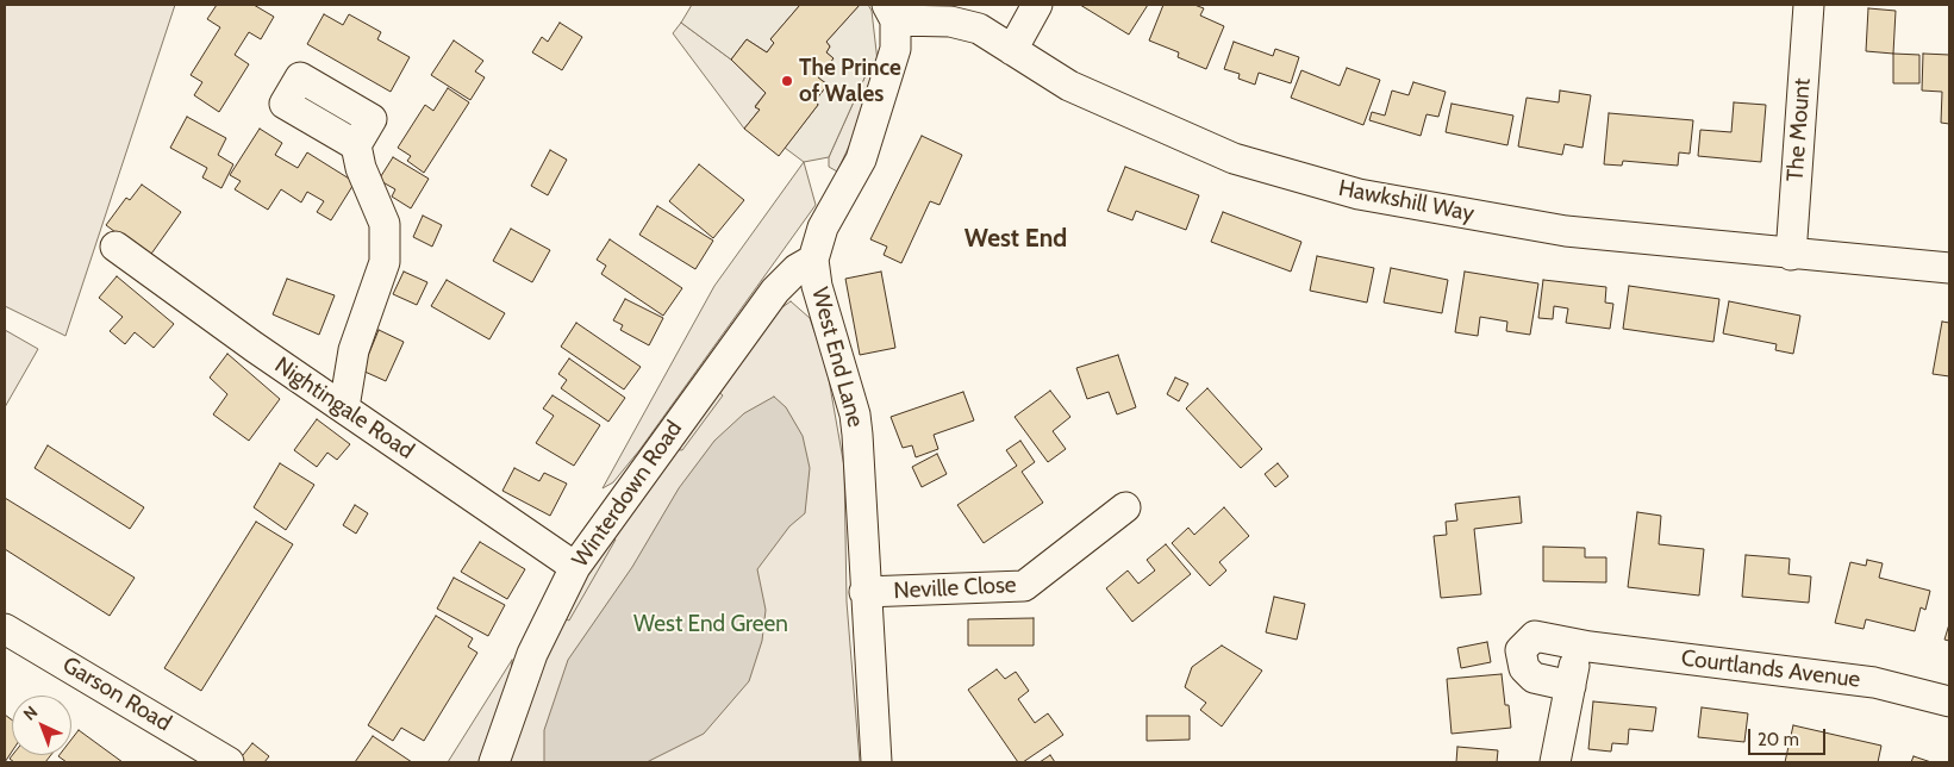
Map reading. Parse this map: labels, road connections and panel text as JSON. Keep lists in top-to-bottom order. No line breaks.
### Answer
{"streets":{"street":["The Mount","Hawkshill Way","West End Lane","Nightingale Road","Winterdown Road","Neville Close","Courtlands Avenue","Garson Road"]},"crossings":[["The Mount","Hawkshill Way"],["Hawkshill Way","West End Lane"],["West End Lane","Winterdown Road"],["West End Lane","Neville Close"],["Nightingale Road","Winterdown Road"]],"districts":["West End"],"parks":["West End Green"],"places":["The Prince of Wales"],"scale_bar":"20 m","north":"top left"}
